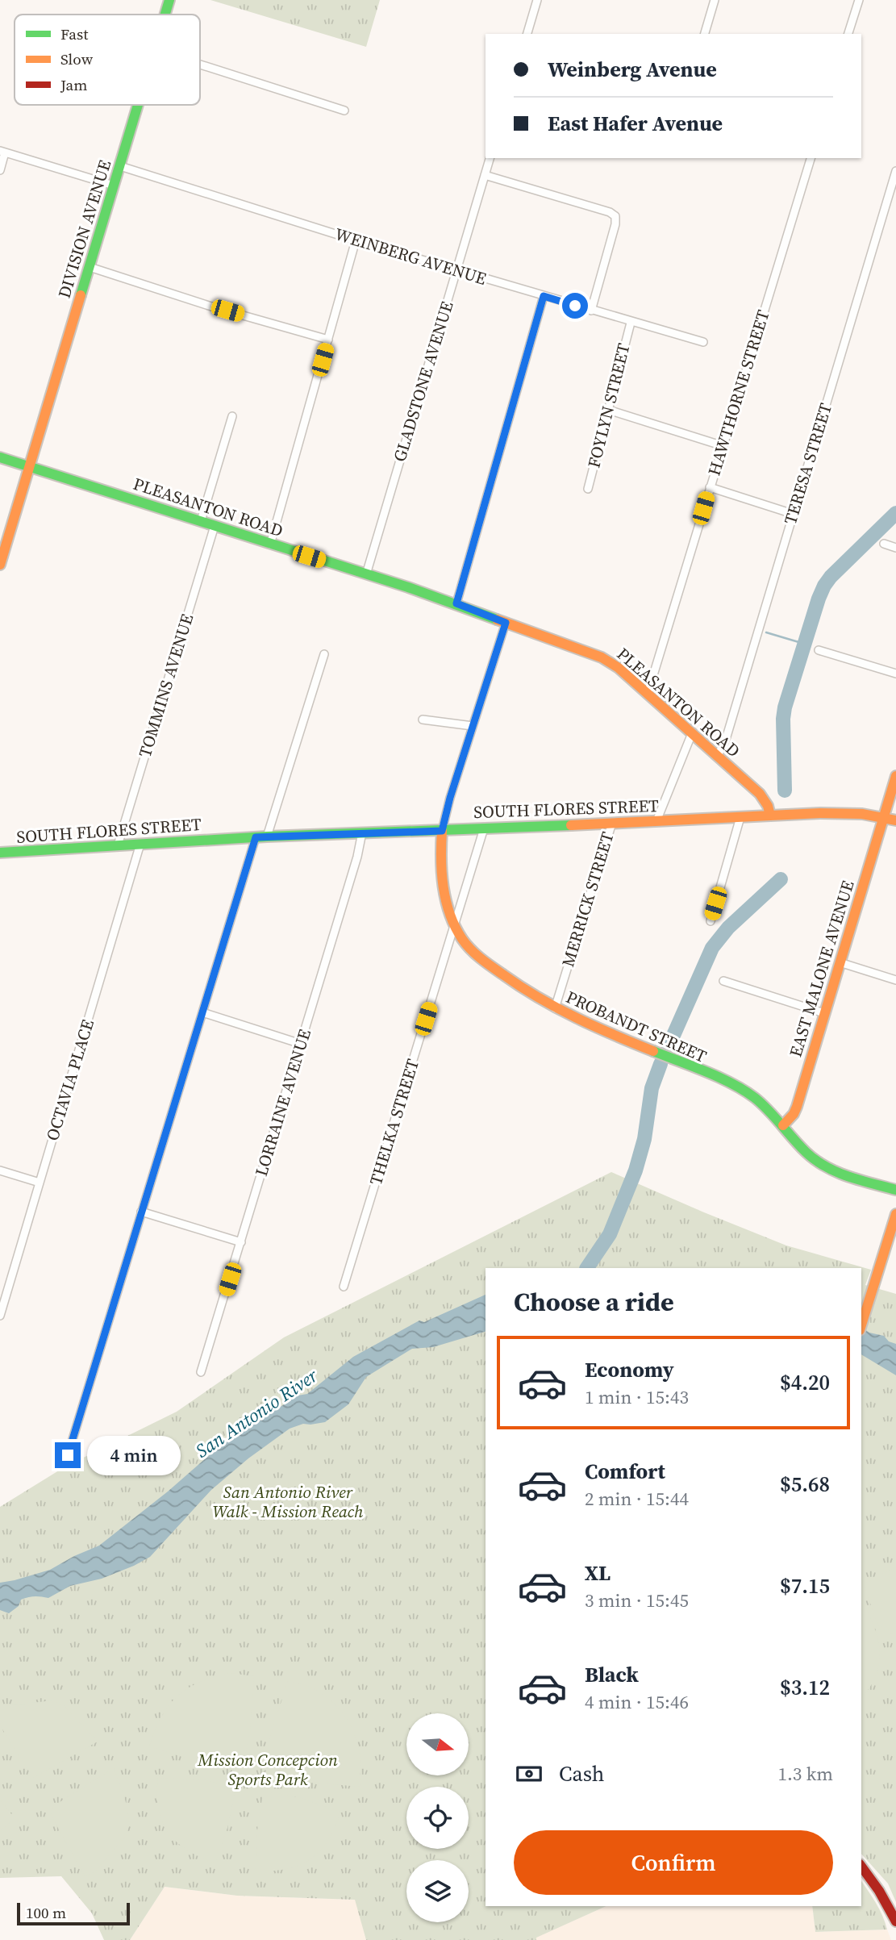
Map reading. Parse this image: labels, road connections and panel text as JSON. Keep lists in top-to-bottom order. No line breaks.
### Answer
{"streets":{"main road":["DIVISION AVENUE","PLEASANTON ROAD","SOUTH FLORES STREET","EAST MALONE AVENUE","PROBANDT STREET"],"street":["WEINBERG AVENUE","GLADSTONE AVENUE","HAWTHORNE STREET","FOYLYN STREET","TERESA STREET","TOMMINS AVENUE","MERRICK STREET","OCTAVIA PLACE","LORRAINE AVENUE","THELKA STREET"]},"crossings":[["DIVISION AVENUE","WEINBERG AVENUE"],["DIVISION AVENUE","PLEASANTON ROAD"],["WEINBERG AVENUE","GLADSTONE AVENUE"],["WEINBERG AVENUE","FOYLYN STREET"],["GLADSTONE AVENUE","PLEASANTON ROAD"],["HAWTHORNE STREET","PLEASANTON ROAD"],["TERESA STREET","PLEASANTON ROAD"],["PLEASANTON ROAD","TOMMINS AVENUE"],["PLEASANTON ROAD","SOUTH FLORES STREET"],["TOMMINS AVENUE","SOUTH FLORES STREET"],["SOUTH FLORES STREET","MERRICK STREET"],["SOUTH FLORES STREET","EAST MALONE AVENUE"],["SOUTH FLORES STREET","PROBANDT STREET"],["SOUTH FLORES STREET","OCTAVIA PLACE"],["SOUTH FLORES STREET","LORRAINE AVENUE"],["SOUTH FLORES STREET","THELKA STREET"],["MERRICK STREET","PROBANDT STREET"],["EAST MALONE AVENUE","PROBANDT STREET"],["PROBANDT STREET","THELKA STREET"]],"water":["San Antonio River"],"parks":["San Antonio River Walk - Mission Reach","Mission Concepcion Sports Park"],"legend":["Fast","Slow","Jam"],"scale_bar":"100 m","north":"right","page":{"banner":["Weinberg Avenue","East Hafer Avenue"],"heading":"Choose a ride","list":[{"name":"Economy","note":"1 min · 15:43","value":"$4.20"},{"name":"Comfort","note":"2 min · 15:44","value":"$5.68"},{"name":"XL","note":"3 min · 15:45","value":"$7.15"},{"name":"Black","note":"4 min · 15:46","value":"$3.12"}],"bubble":"4 min","pay":["Cash","1.3 km"],"buttons":"Confirm","scale":"100 m"}}
